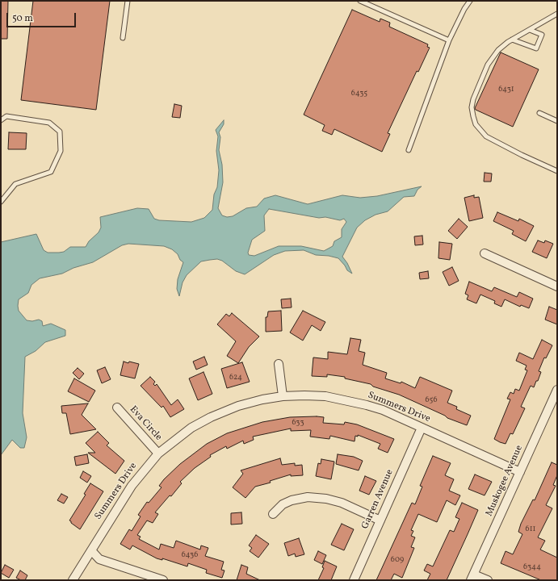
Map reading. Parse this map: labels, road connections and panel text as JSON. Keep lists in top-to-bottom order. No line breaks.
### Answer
{"streets":{"street":["Summers Drive","Eva Circle","Muskogee Avenue","Garren Avenue"]},"crossings":[["Summers Drive","Eva Circle"],["Summers Drive","Muskogee Avenue"],["Summers Drive","Garren Avenue"]],"house_numbers":["6431","6435","624","656","633","611","6436","609","6344"],"scale_bar":"50 m"}
